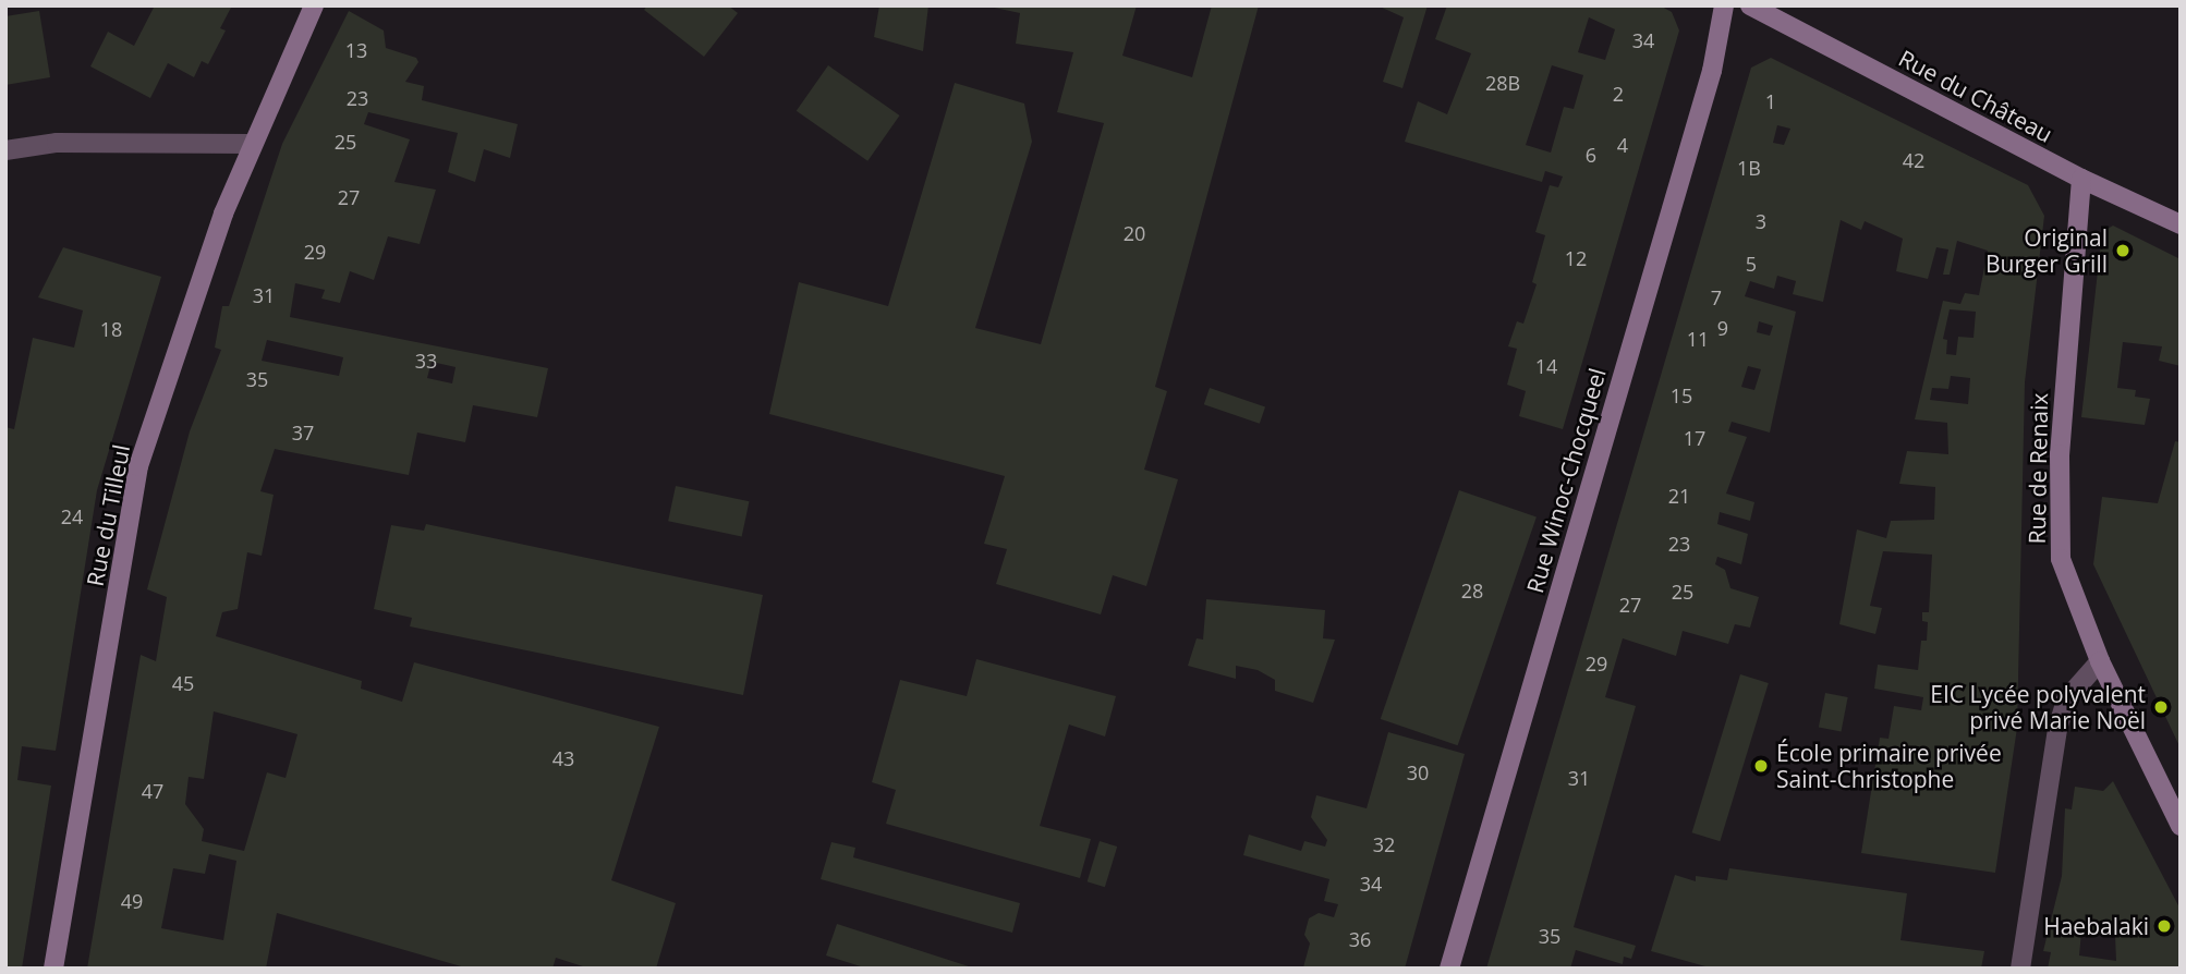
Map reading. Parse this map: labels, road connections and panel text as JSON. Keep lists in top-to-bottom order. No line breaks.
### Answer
{"streets":{"street":["Rue du Château","Rue de Renaix","Rue Winoc-Chocqueel","Rue du Tilleul"]},"crossings":[["Rue du Château","Rue de Renaix"]],"places":["Original Burger Grill","EIC Lycée polyvalent privé Marie Noël","École primaire privée Saint-Christophe","Haebalaki"],"house_numbers":["34","13","28B","2","23","1","25","4","6","42","1B","27","3","20","29","12","5","31","7","9","18","11","33","14","35","15","37","17","21","24","23","28","25","27","29","45","43","30","31","47","32","34","49","35","36"]}
